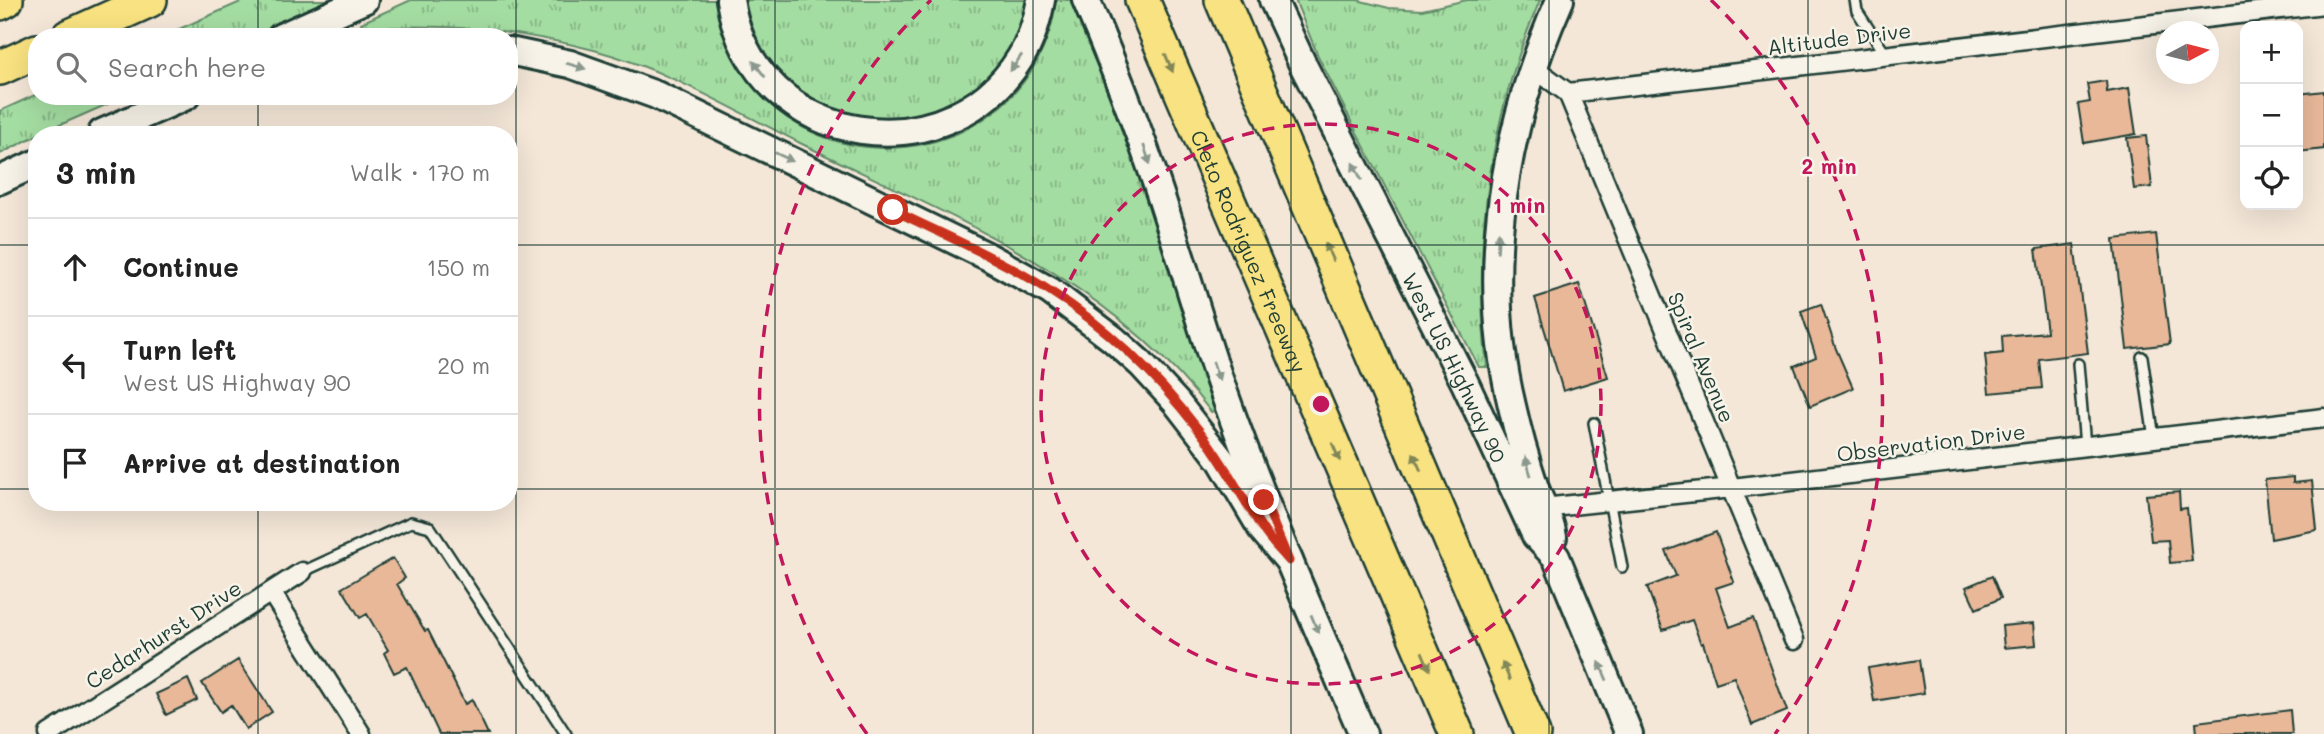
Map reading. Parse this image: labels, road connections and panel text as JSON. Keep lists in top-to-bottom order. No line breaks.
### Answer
{"streets":{"highway":["Cleto Rodriguez Freeway"],"main road":["West US Highway 90"],"street":["Altitude Drive","Spiral Avenue","Observation Drive","Cedarhurst Drive"]},"crossings":[["Altitude Drive","Spiral Avenue"],["Spiral Avenue","Observation Drive"]],"north":"right","page":{"map_buttons":["+","−"],"search":"Search here","heading":["3 min","Walk · 170 m"],"list":[["Continue","150 m"],["Turn left","West US Highway 90","20 m"],"Arrive at destination"]},"rings":["2 min","1 min"]}
